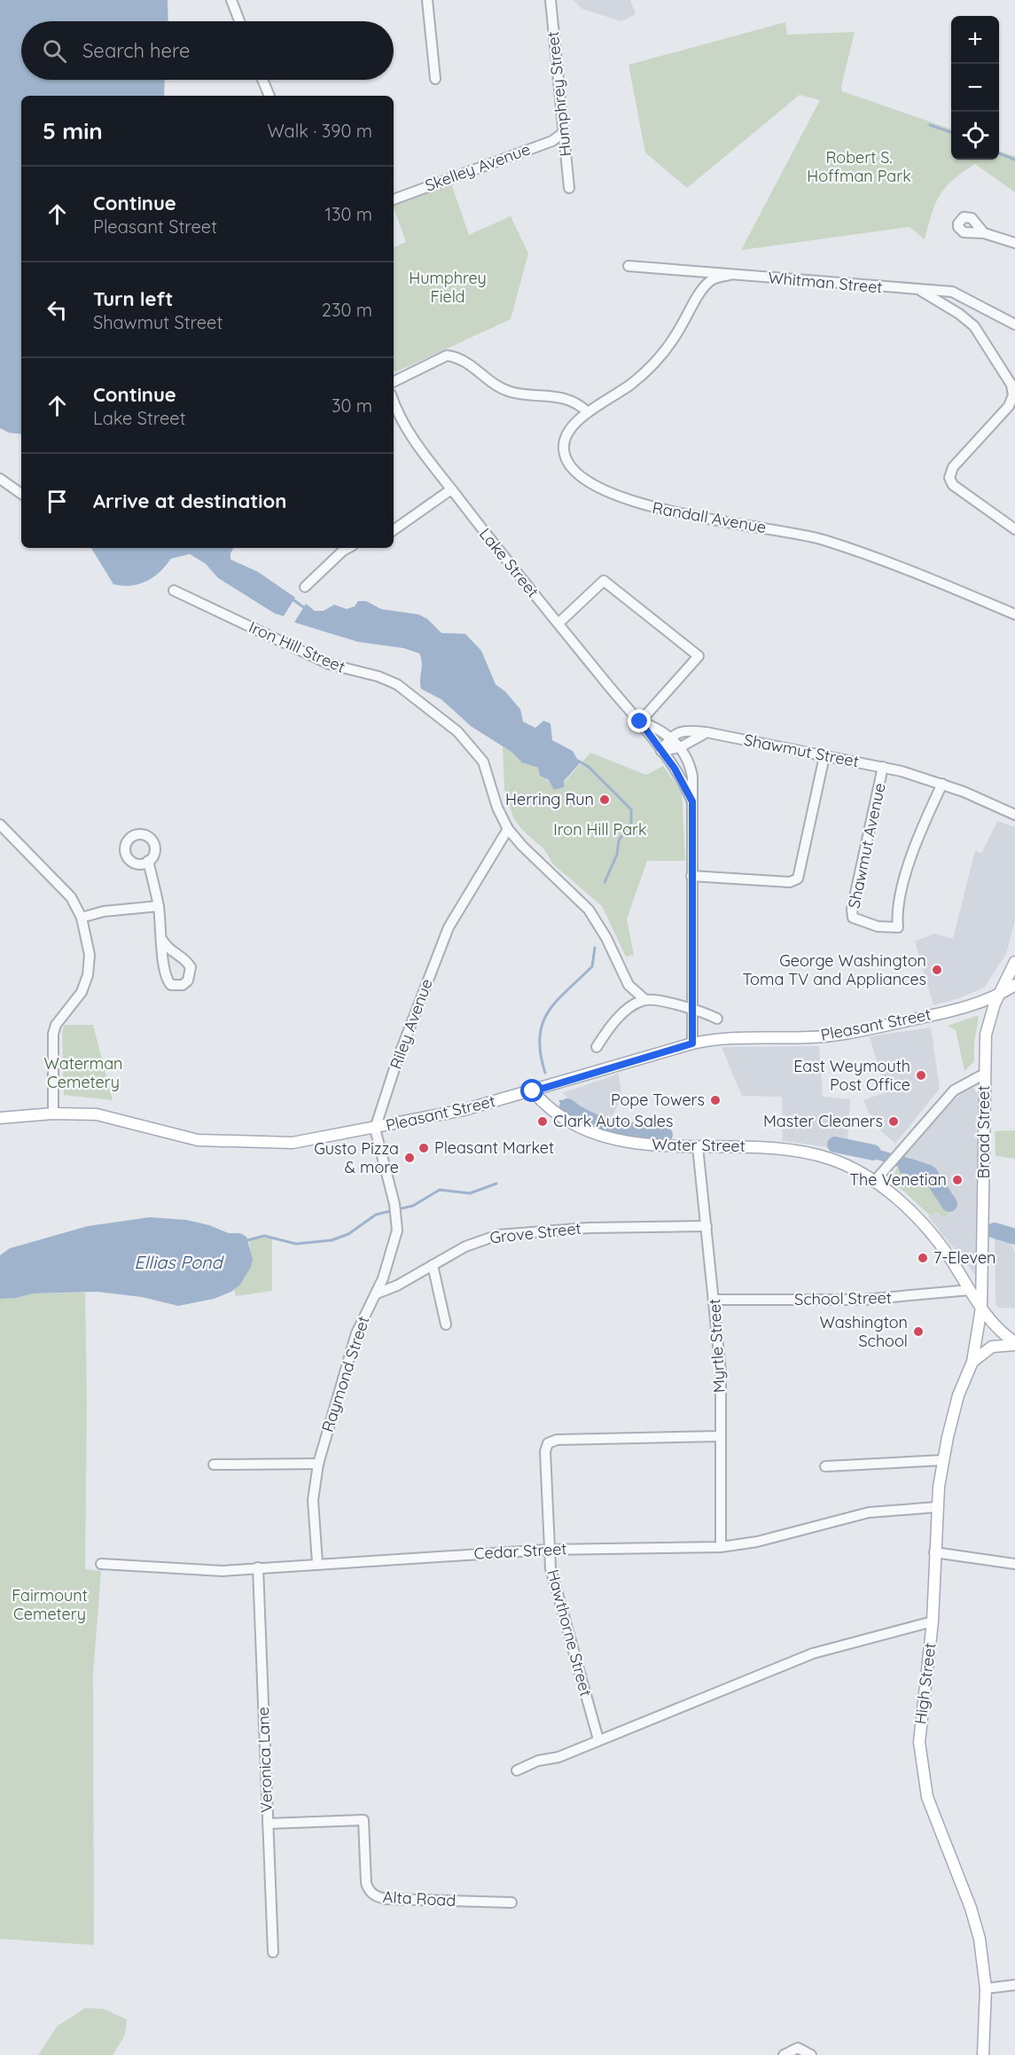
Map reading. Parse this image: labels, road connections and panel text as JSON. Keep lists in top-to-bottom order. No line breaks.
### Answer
{"streets":{"main road":["Pleasant Street","Broad Street","Water Street","High Street"],"street":["Humphrey Street","Skelley Avenue","Whitman Street","Randall Avenue","Lake Street","Iron Hill Street","Shawmut Street","Shawmut Avenue","Riley Avenue","Grove Street","School Street","Myrtle Street","Raymond Street","Cedar Street","Hawthorne Street","Veronica Lane","Alta Road"]},"crossings":[["Humphrey Street","Skelley Avenue"],["Whitman Street","Randall Avenue"],["Lake Street","Shawmut Street"],["Iron Hill Street","Riley Avenue"],["Shawmut Street","Shawmut Avenue"],["Riley Avenue","Pleasant Street"],["Riley Avenue","Raymond Street"],["Pleasant Street","Broad Street"],["Pleasant Street","Water Street"],["Pleasant Street","Raymond Street"],["Broad Street","Water Street"],["Broad Street","High Street"],["Water Street","School Street"],["Water Street","Myrtle Street"],["Water Street","High Street"],["Grove Street","Myrtle Street"],["Grove Street","Raymond Street"],["School Street","Myrtle Street"],["Myrtle Street","Cedar Street"],["Myrtle Street","Hawthorne Street"],["Raymond Street","Cedar Street"],["Cedar Street","Hawthorne Street"],["Cedar Street","High Street"],["Cedar Street","Veronica Lane"],["Veronica Lane","Alta Road"]],"water":["Ellias Pond"],"parks":["Robert S. Hoffman Park","Humphrey Field","Iron Hill Park","Waterman Cemetery","Fairmount Cemetery"],"places":["Herring Run","George Washington Toma TV and Appliances","East Weymouth Post Office","Pope Towers","Clark Auto Sales","Master Cleaners","Pleasant Market","Gusto Pizza & more","The Venetian","7-Eleven","Washington School"],"page":{"map_buttons":["+","−"],"search":"Search here","heading":["5 min","Walk · 390 m"],"list":[["Continue","Pleasant Street","130 m"],["Turn left","Shawmut Street","230 m"],["Continue","Lake Street","30 m"],"Arrive at destination"]}}
